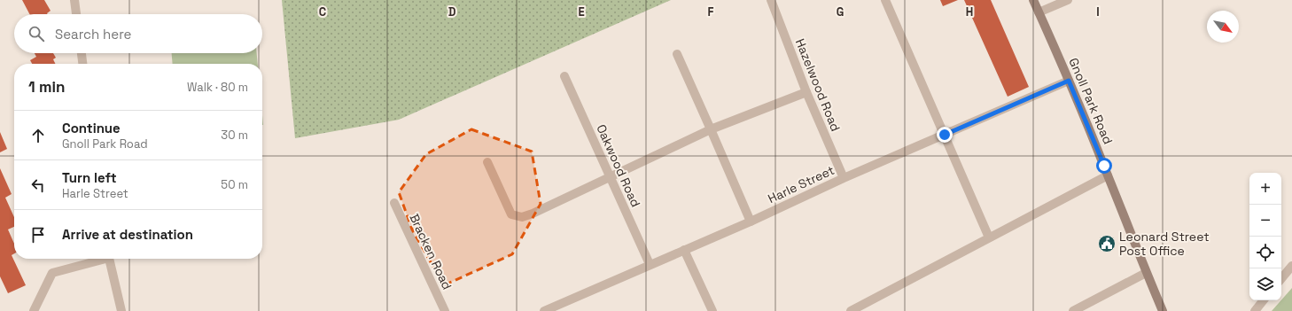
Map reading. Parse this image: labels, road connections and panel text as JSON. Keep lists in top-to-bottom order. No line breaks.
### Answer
{"streets":{"main road":["Gnoll Park Road"],"street":["Hazelwood Road","Oakwood Road","Harle Street","Bracken Road"]},"crossings":[["Hazelwood Road","Harle Street"],["Gnoll Park Road","Harle Street"],["Oakwood Road","Harle Street"]],"places":{"public building":["Leonard Street Post Office"]},"north":"bottom right","page":{"search":"Search here","heading":["1 min","Walk · 80 m"],"list":[["Continue","Gnoll Park Road","30 m"],["Turn left","Harle Street","50 m"],"Arrive at destination"],"map_buttons":["+","−"]},"grid":{"columns":["C","D","E","F","G","H","I"]}}
